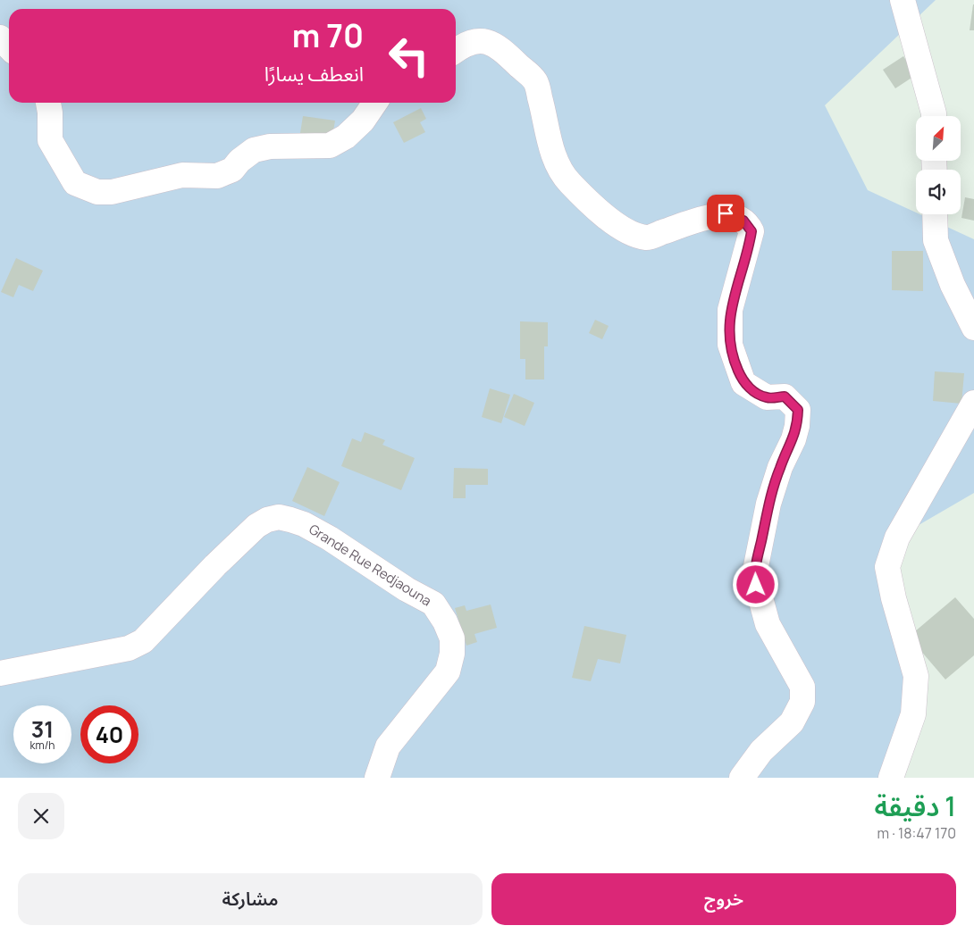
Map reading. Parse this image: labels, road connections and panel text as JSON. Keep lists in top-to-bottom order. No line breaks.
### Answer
{"streets":{"street":["Grande Rue Redjaouna"]},"north":"top right","page":{"turn":["70 m","انعطف يسارًا"],"speed":"31 km/h","limit":"40","heading":["1 دقيقة","170 m · 18:47"],"buttons":["خروج","مشاركة"]}}
